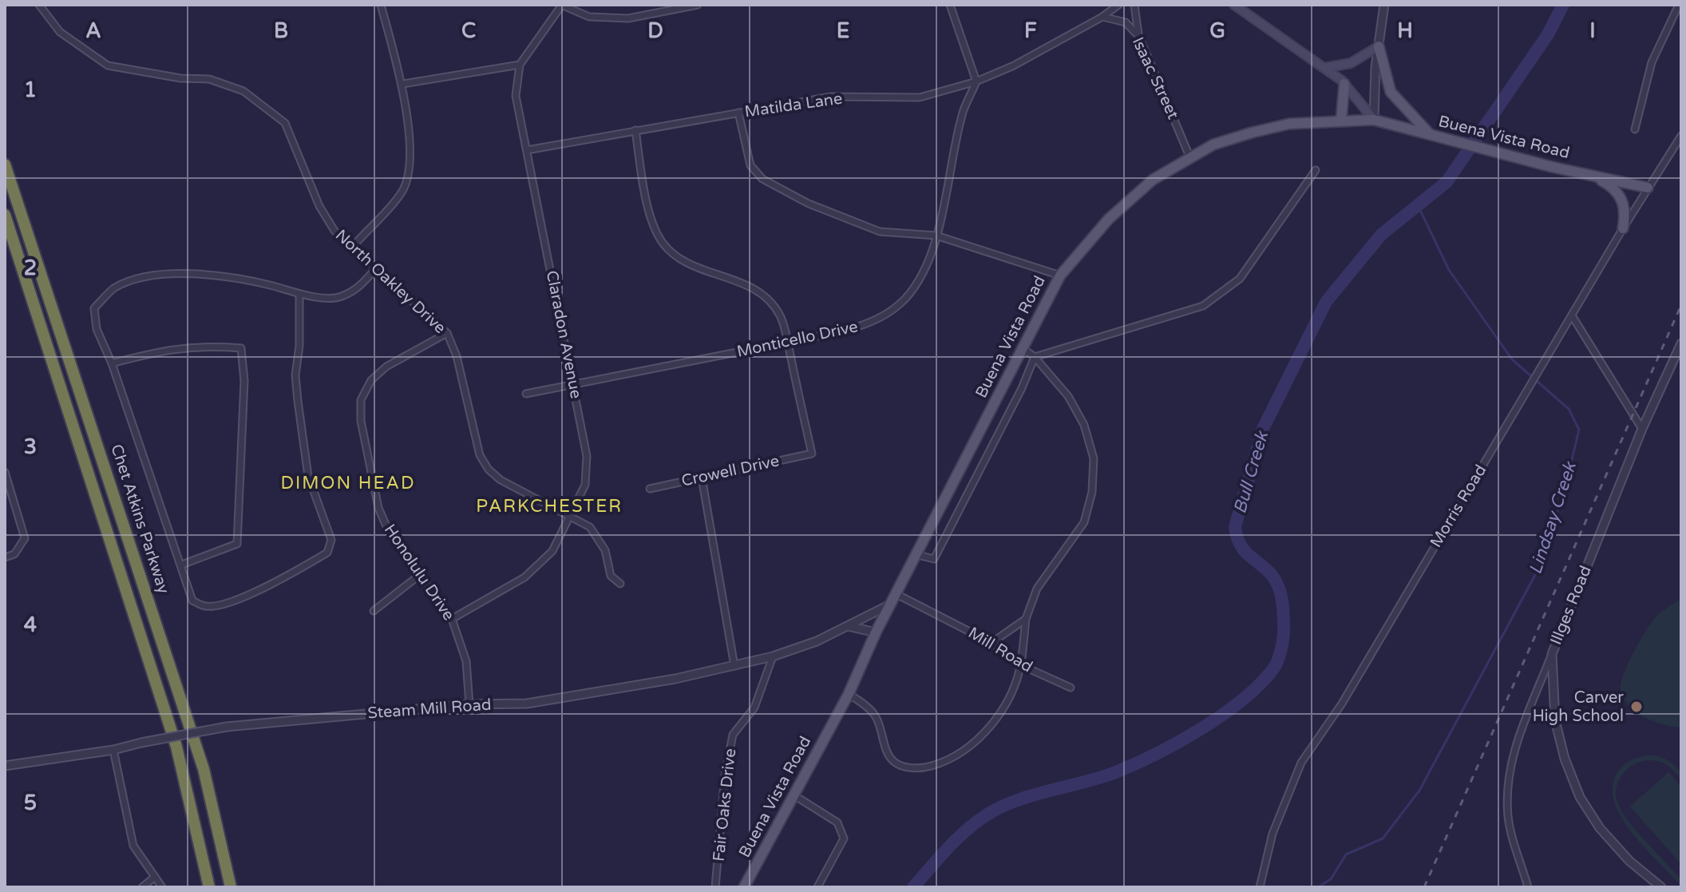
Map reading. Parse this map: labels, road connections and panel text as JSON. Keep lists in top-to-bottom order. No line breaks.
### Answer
{"streets":{"highway":["Chet Atkins Parkway"],"main road":["Buena Vista Road"],"street":["Isaac Street","Matilda Lane","North Oakley Drive","Claradon Avenue","Monticello Drive","Crowell Drive","Morris Road","Honolulu Drive","Illges Road","Mill Road","Steam Mill Road","Fair Oaks Drive"]},"crossings":[["Isaac Street","Matilda Lane"],["Isaac Street","Buena Vista Road"],["Matilda Lane","Claradon Avenue"],["Matilda Lane","Monticello Drive"],["Buena Vista Road","Morris Road"],["Buena Vista Road","Mill Road"],["Buena Vista Road","Steam Mill Road"],["North Oakley Drive","Claradon Avenue"],["North Oakley Drive","Honolulu Drive"],["Claradon Avenue","Monticello Drive"],["Claradon Avenue","Honolulu Drive"],["Monticello Drive","Crowell Drive"],["Honolulu Drive","Steam Mill Road"],["Steam Mill Road","Fair Oaks Drive"]],"districts":["DIMON HEAD","PARKCHESTER"],"water":["Bull Creek","Lindsay Creek"],"places":["Carver High School"],"grid":{"columns":["A","B","C","D","E","F","G","H","I"],"rows":["1","2","3","4","5"]}}
